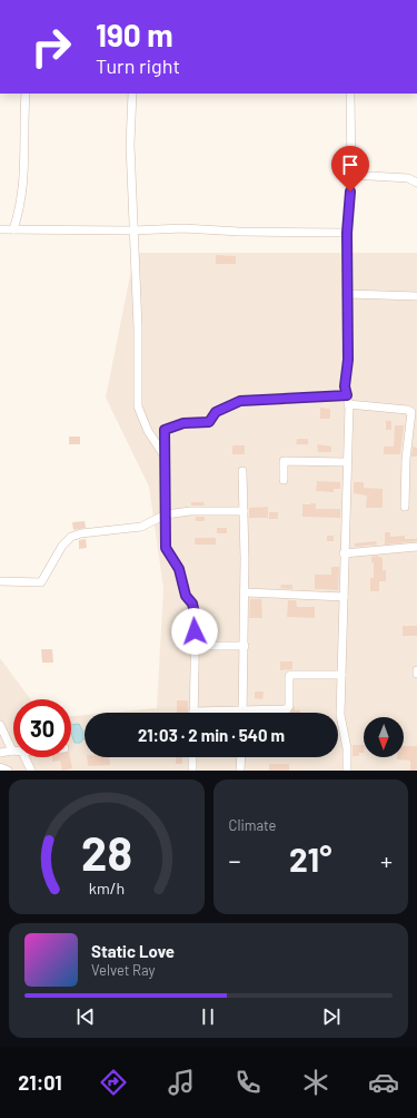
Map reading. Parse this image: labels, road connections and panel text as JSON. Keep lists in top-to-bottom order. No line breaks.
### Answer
{"north":"bottom","page":{"turn":["190 m","Turn right"],"limit":"30","trip":"21:03 · 2 min · 540 m","tile":"Climate","heat":["−","21°","+"],"song":["Static Love","Velvet Ray"],"tabs":"21:01","gauge":["28","km/h"]}}
